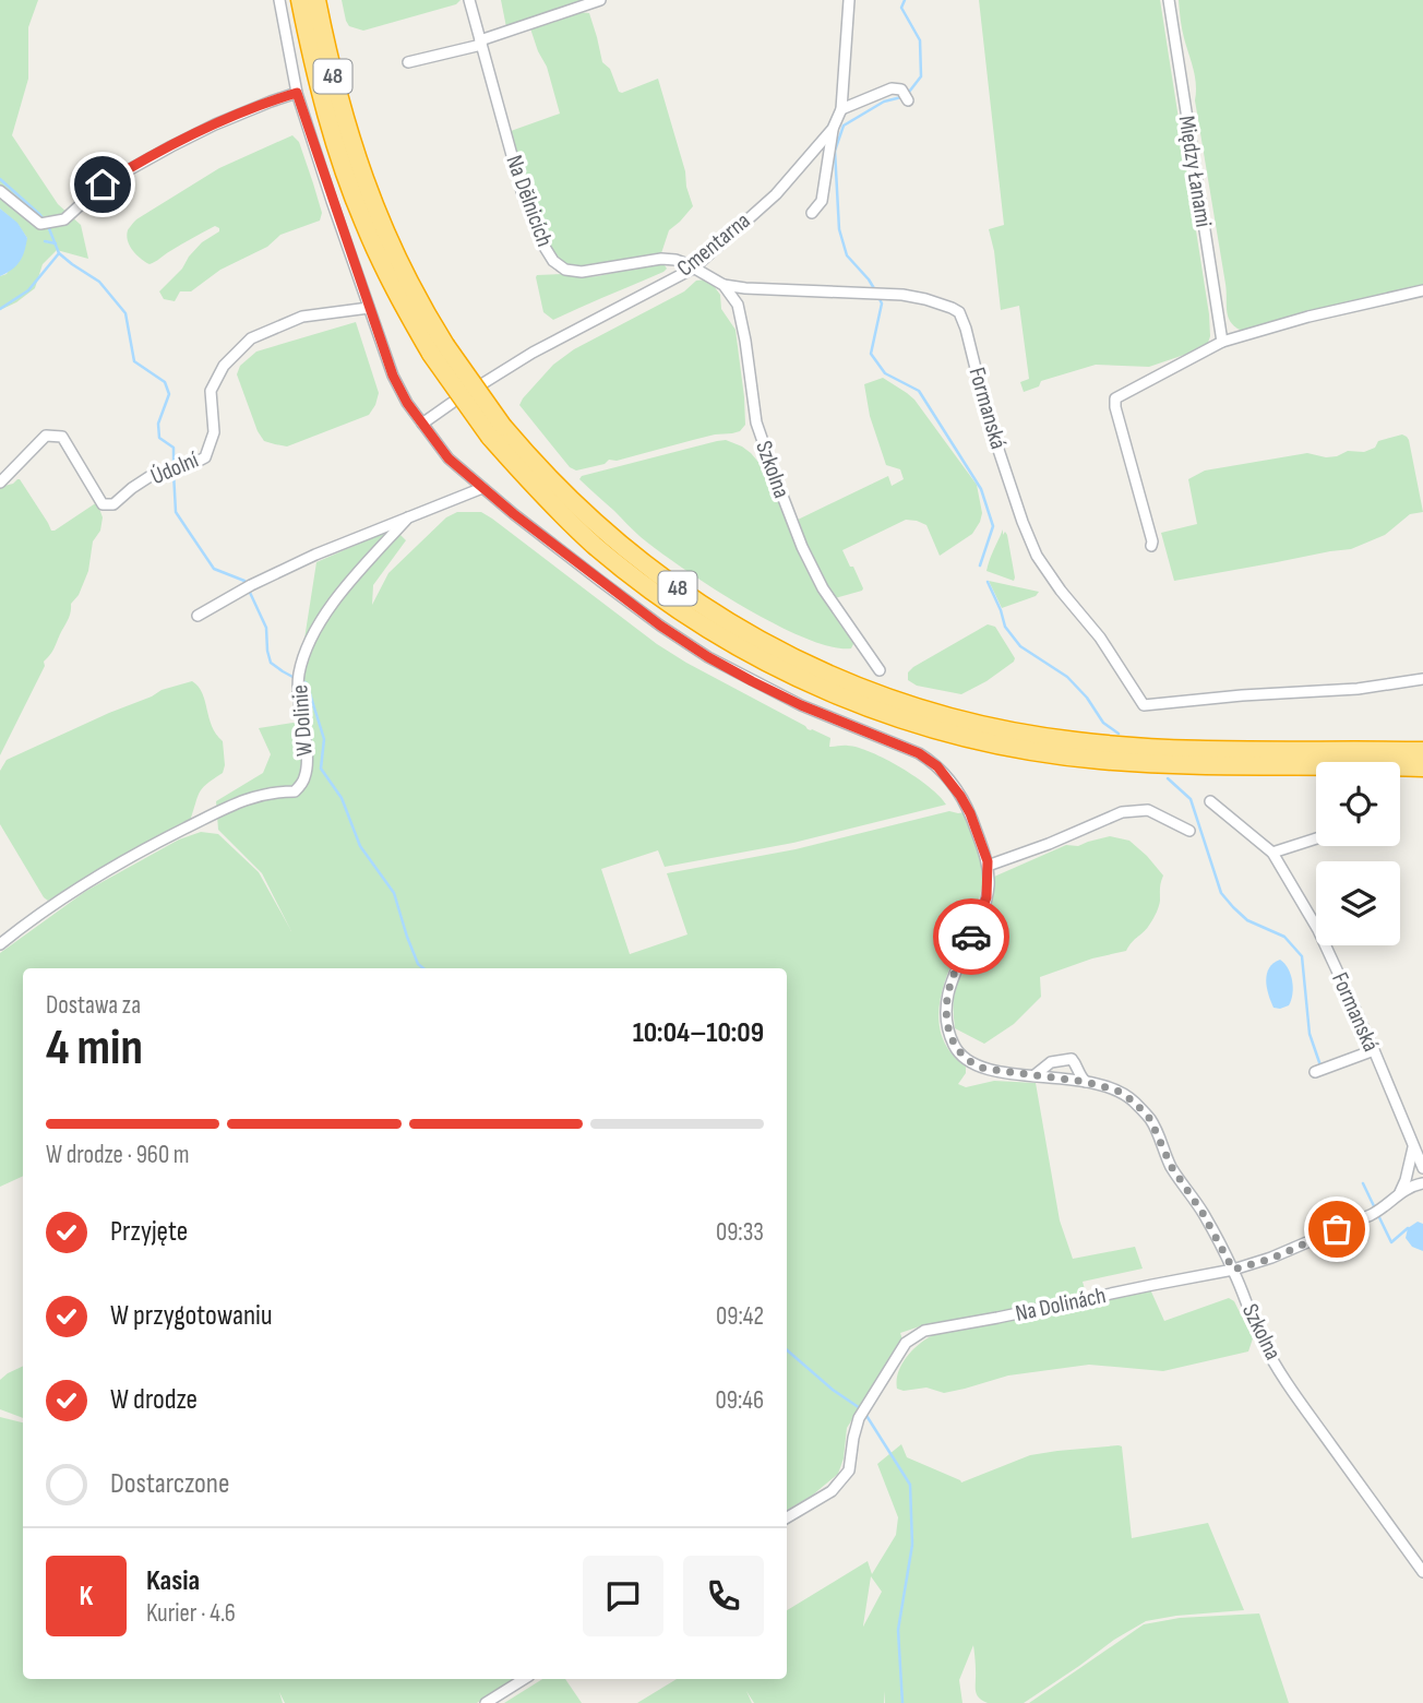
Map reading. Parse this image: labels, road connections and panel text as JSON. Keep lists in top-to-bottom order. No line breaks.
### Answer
{"streets":{"highway":["48"],"street":["Między Łanami","Na Dělnicích","Cmentarna","Formanská","Údolní","Szkolna","W Dolinie","Na Dolinách"]},"crossings":[["Na Dělnicích","Cmentarna"],["Na Dělnicích","Szkolna"],["Cmentarna","Szkolna"],["Formanská","Szkolna"],["Údolní","Szkolna"],["Szkolna","Na Dolinách"]],"page":{"heading":["4 min","Dostawa za","10:04–10:09"],"panel":["Kasia","Kurier · 4.6"],"bar":"W drodze · 960 m","list":[["Przyjęte","09:33"],["W przygotowaniu","09:42"],["W drodze","09:46"],"Dostarczone"],"round":"K"}}
